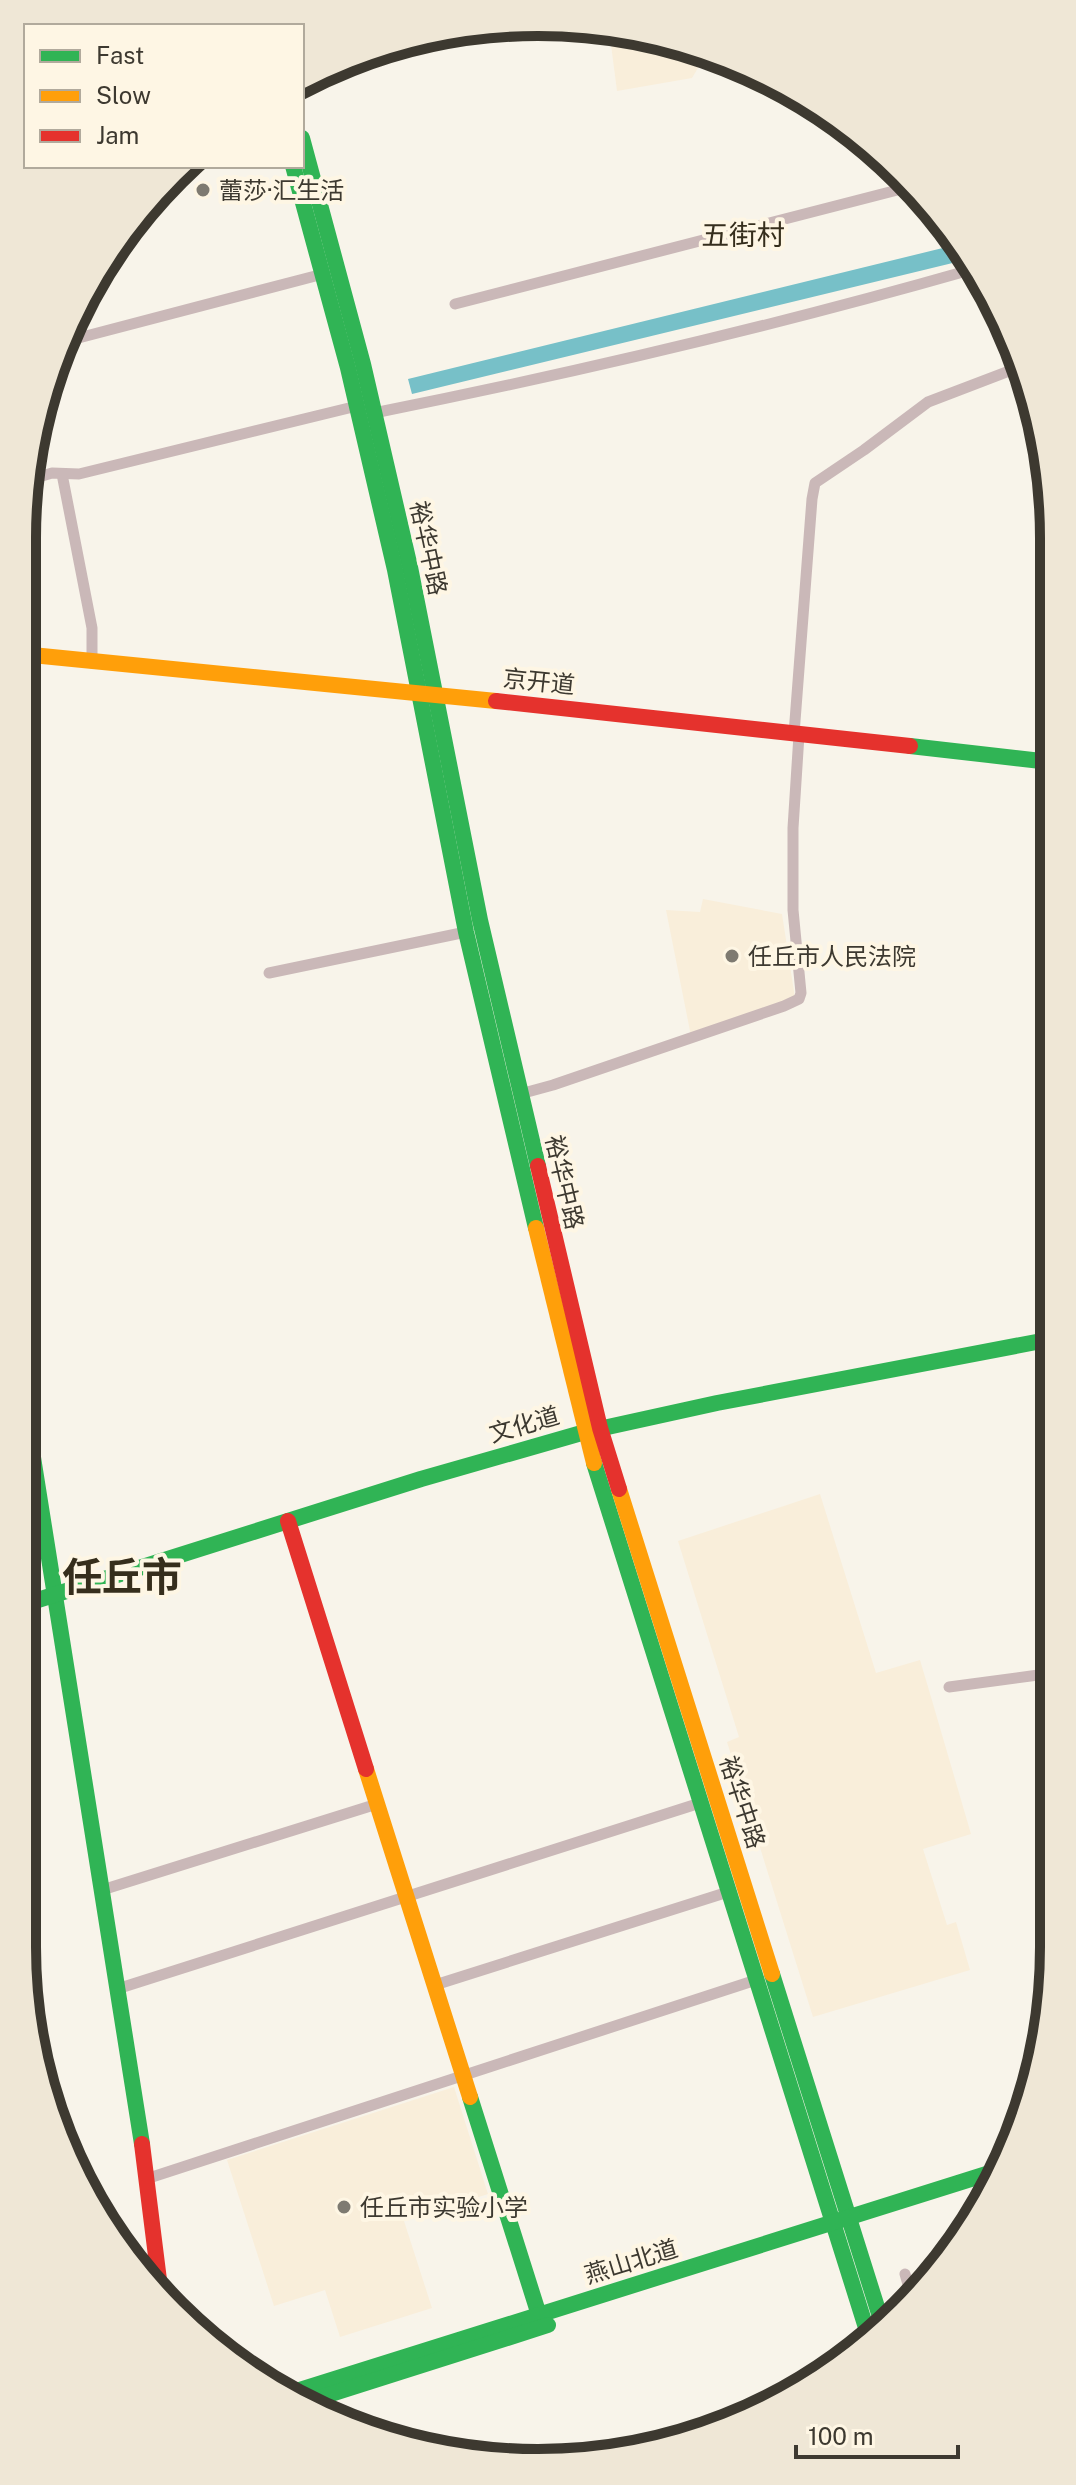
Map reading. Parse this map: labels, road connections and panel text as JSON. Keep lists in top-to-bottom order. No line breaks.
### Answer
{"streets":{"main road":["裕华中路","京开道","文化道","燕山北道"]},"crossings":[["裕华中路","京开道"],["裕华中路","文化道"],["裕华中路","燕山北道"]],"districts":["五街村","任丘市"],"places":["蕾莎·汇生活","任丘市人民法院","任丘市实验小学"],"legend":["Fast","Slow","Jam"],"scale_bar":"100 m"}
